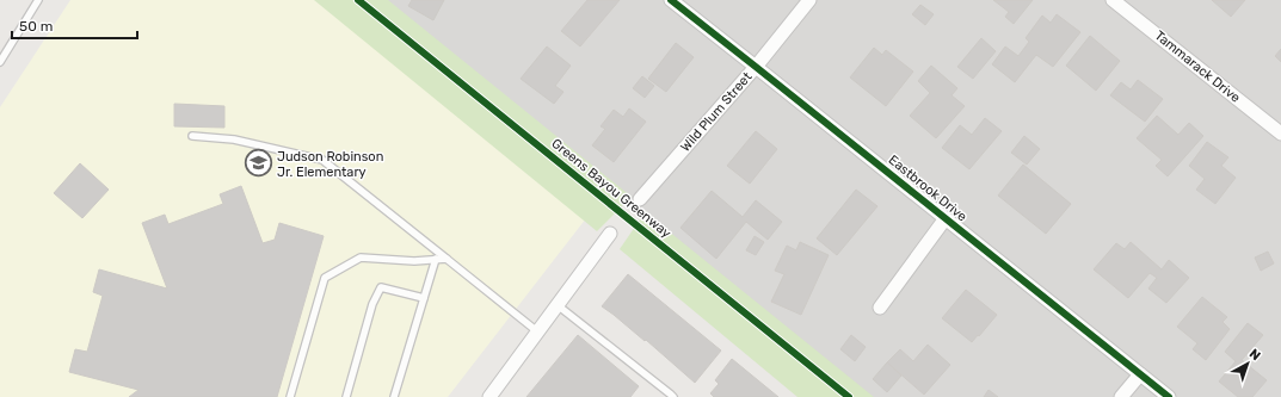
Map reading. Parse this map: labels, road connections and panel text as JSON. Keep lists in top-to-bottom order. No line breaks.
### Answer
{"streets":{"street":["Tammarack Drive","Wild Plum Street","Eastbrook Drive"],"cycle path":["Greens Bayou Greenway"]},"crossings":[["Wild Plum Street","Eastbrook Drive"]],"places":{"school or university":["Judson Robinson Jr. Elementary"]},"scale_bar":"50 m","north":"top right"}
